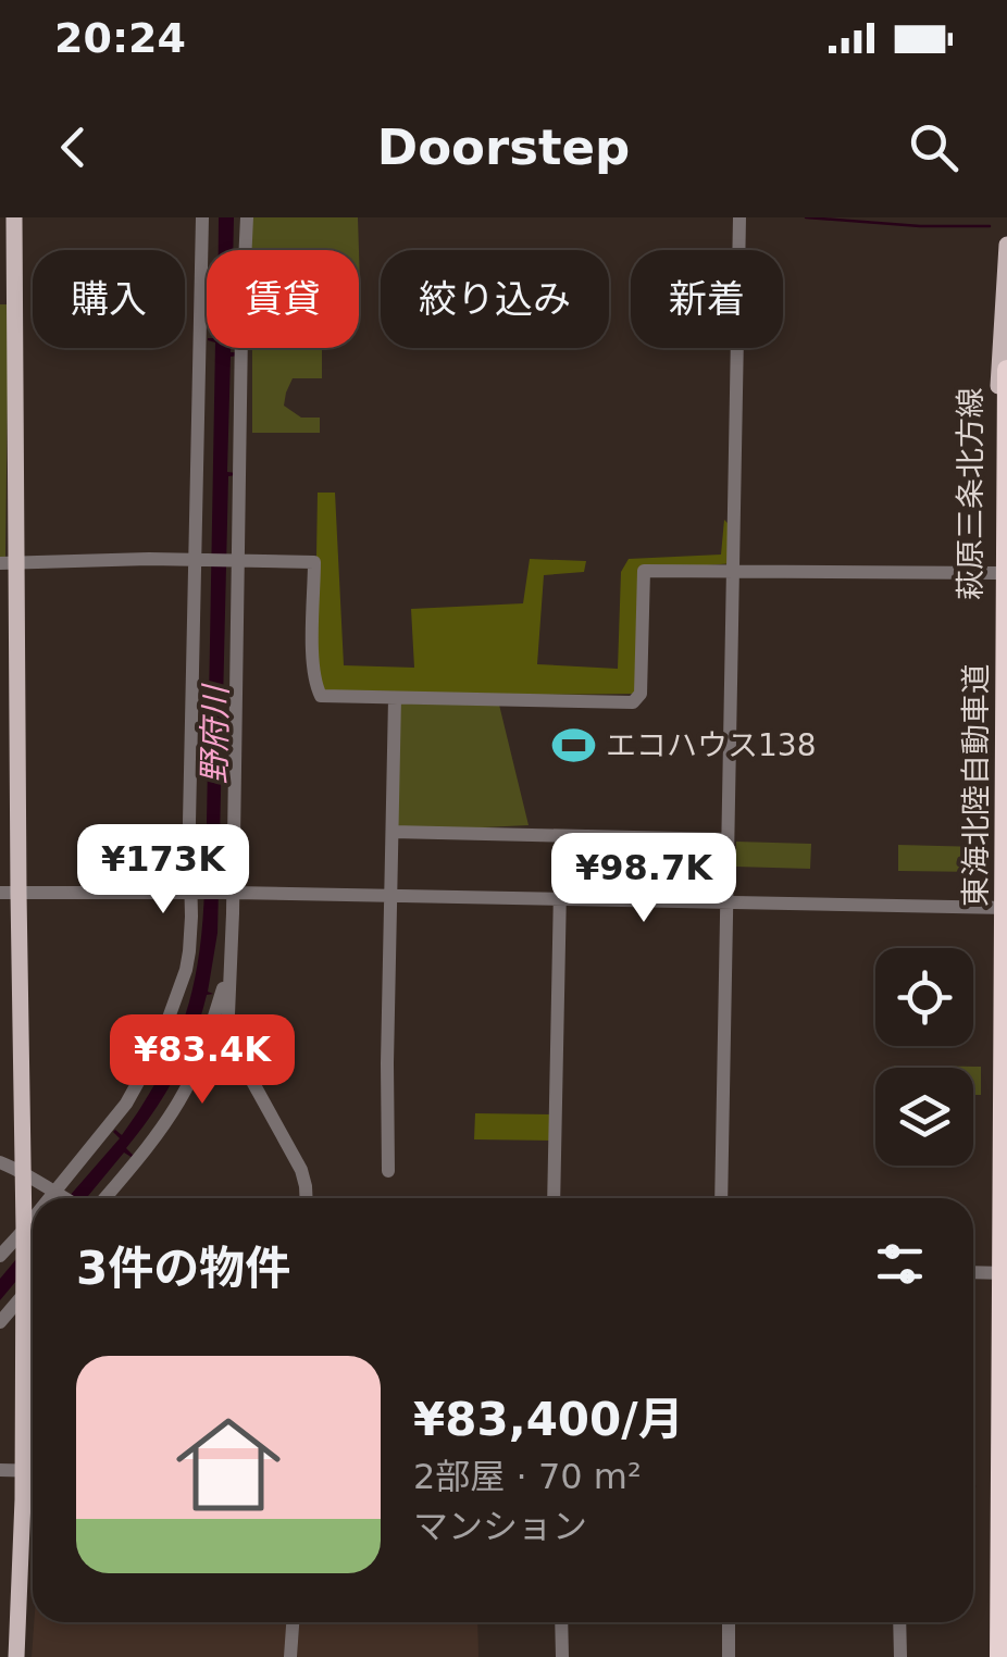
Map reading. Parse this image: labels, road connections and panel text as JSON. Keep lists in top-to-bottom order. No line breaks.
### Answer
{"streets":{"highway":["東海北陸自動車道"],"main road":["萩原三条北方線"]},"crossings":[["萩原三条北方線","東海北陸自動車道"]],"water":["野府川"],"places":{"sports":["エコハウス138"]},"page":{"status":"20:24","header":"Doorstep","chip":["購入","賃貸","絞り込み","新着"],"price":["¥173K","¥98.7K","¥83.4K"],"heading":"3件の物件","list":[{"name":"¥83,400/月","note":"2部屋 · 70 m² · マンション"}]}}
